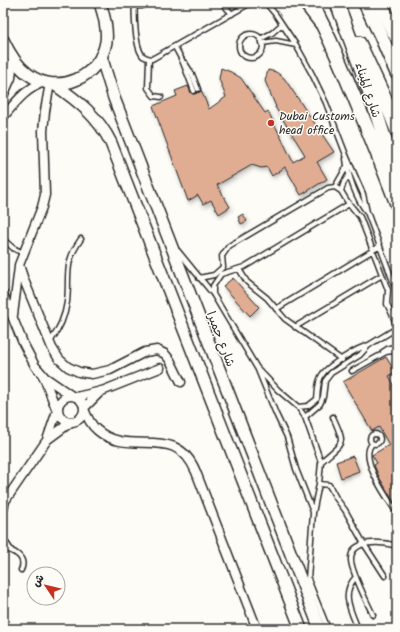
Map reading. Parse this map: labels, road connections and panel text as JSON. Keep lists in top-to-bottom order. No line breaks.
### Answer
{"streets":{"main road":["شارع الميناء"],"street":["شارع جميرا"]},"places":["Dubai Customs head office"],"north":"top left"}
